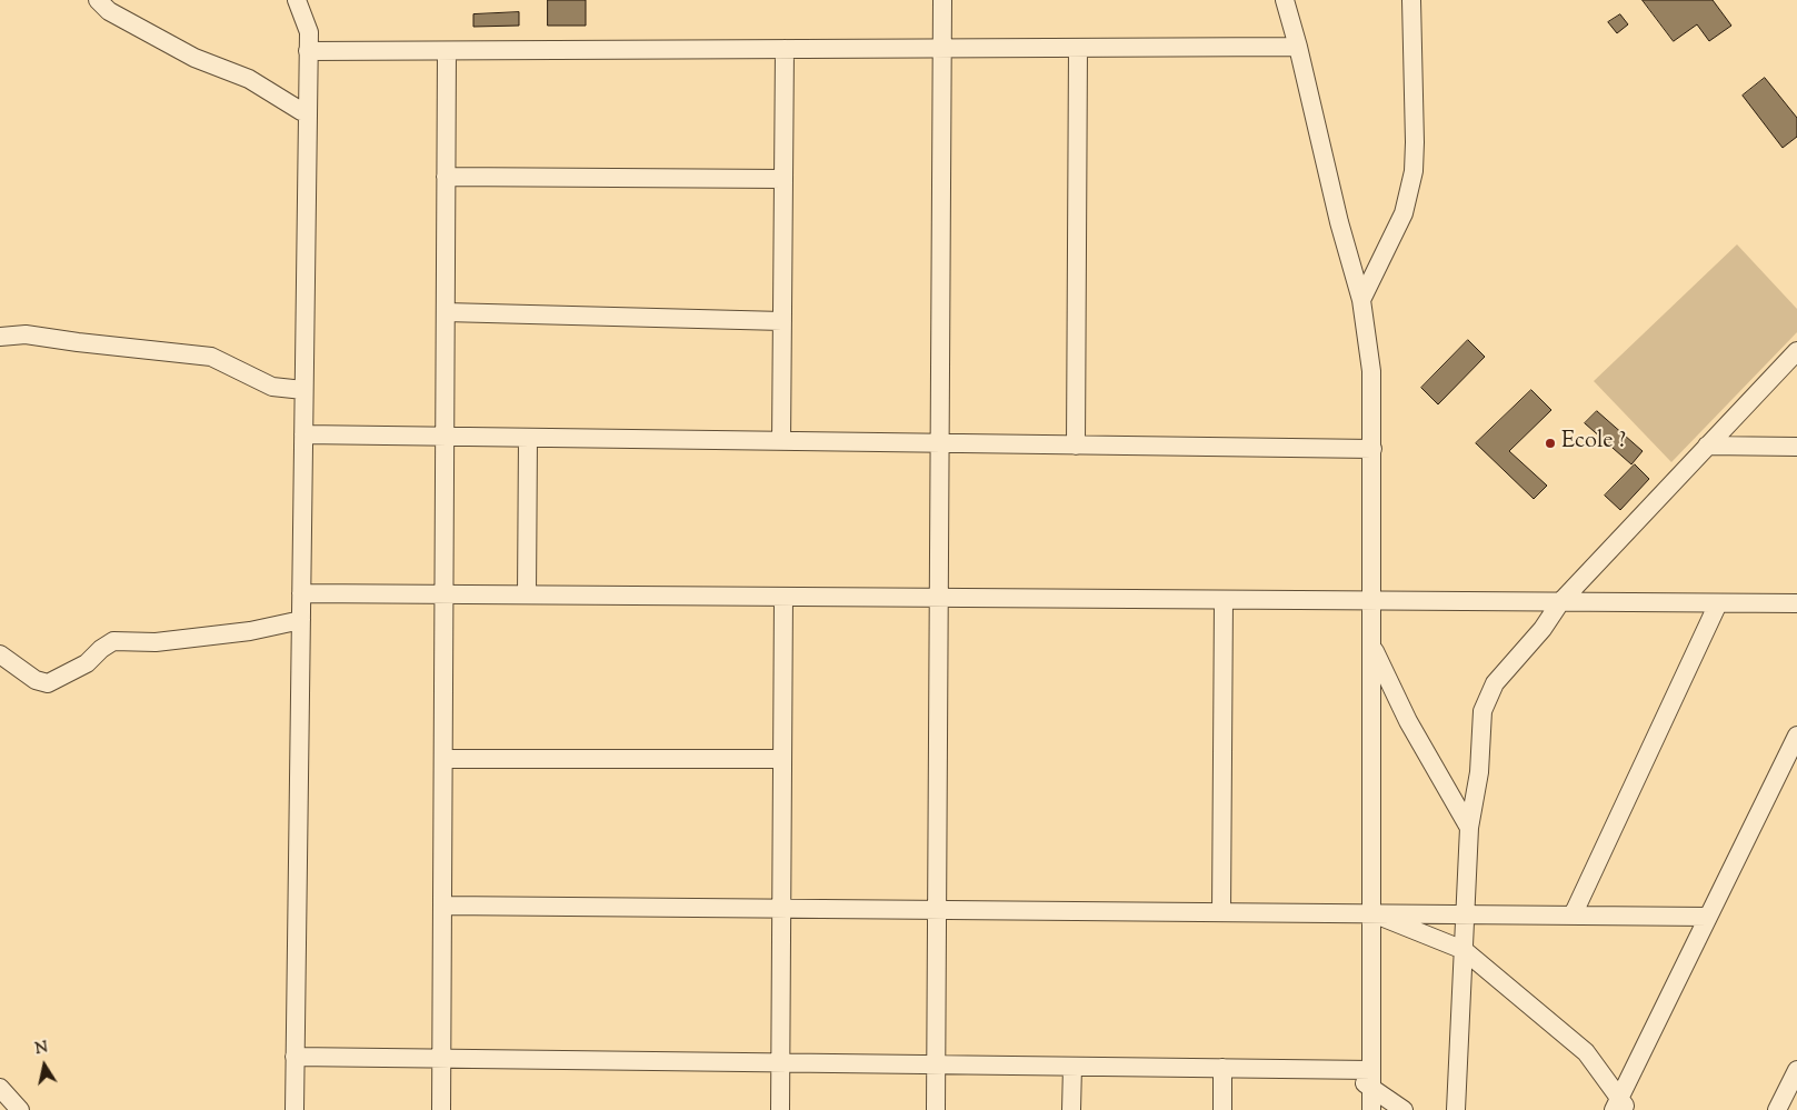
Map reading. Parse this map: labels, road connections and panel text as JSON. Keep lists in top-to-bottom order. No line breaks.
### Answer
{"places":["Ecole ?"],"north":"top"}
